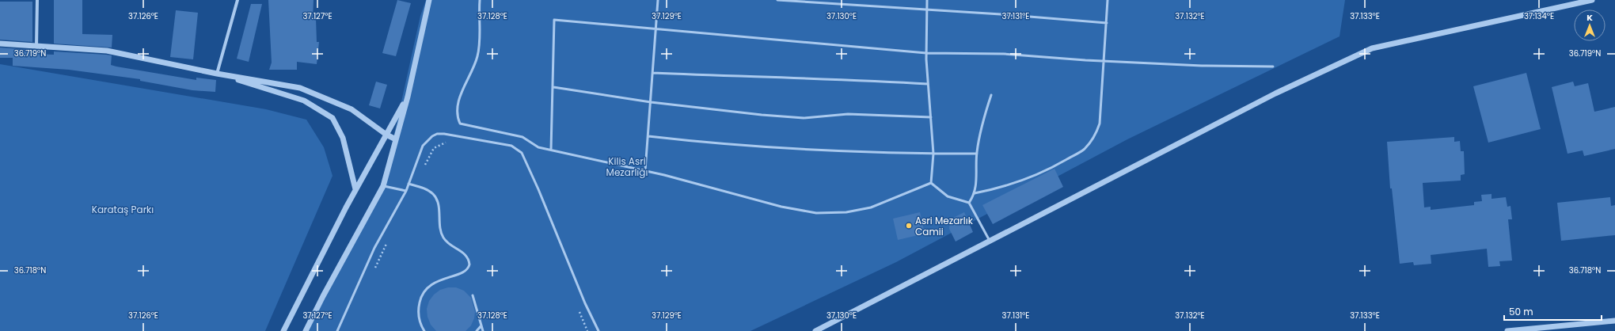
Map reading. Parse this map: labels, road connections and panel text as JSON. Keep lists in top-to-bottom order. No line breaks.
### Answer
{"parks":["Kilis Asri Mezarlığı","Karataş Parkı"],"places":["Asri Mezarlık Camii"],"scale_bar":"50 m","north":"top","coordinates":["37.126°E","37.127°E","37.128°E","37.129°E","37.130°E","37.131°E","37.132°E","37.133°E","37.134°E","36.719°N","36.718°N"]}
